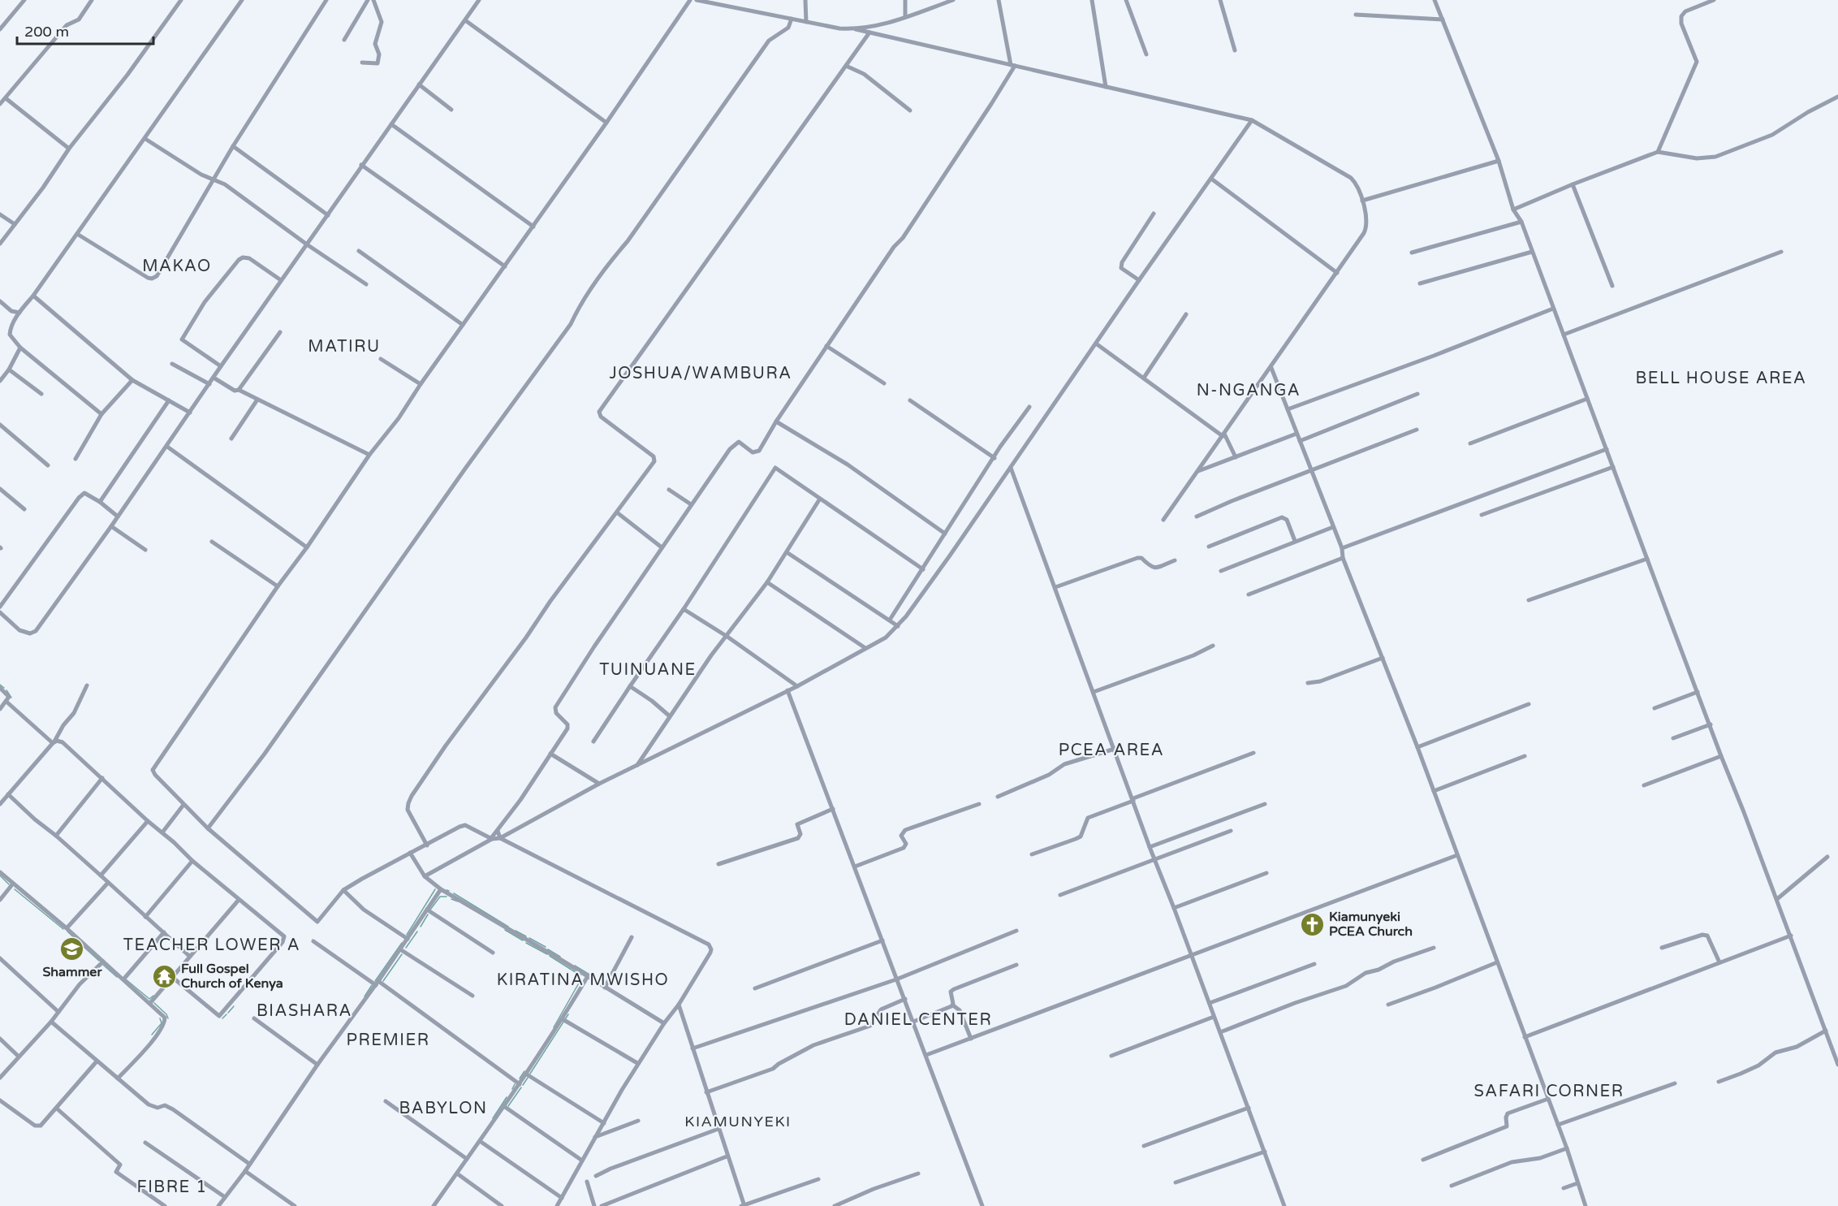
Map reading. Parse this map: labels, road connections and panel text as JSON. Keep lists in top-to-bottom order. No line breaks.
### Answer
{"districts":["MAKAO","MATIRU","JOSHUA/WAMBURA","BELL HOUSE AREA","N-NGANGA","TUINUANE","PCEA AREA","TEACHER LOWER A","KIRATINA MWISHO","BIASHARA","DANIEL CENTER","PREMIER","SAFARI CORNER","BABYLON","KIAMUNYEKI","FIBRE 1"],"places":{"church":["Kiamunyeki PCEA Church"],"school or university":["Shammer"],"temple":["Full Gospel Church of Kenya"]},"scale_bar":"200 m"}
